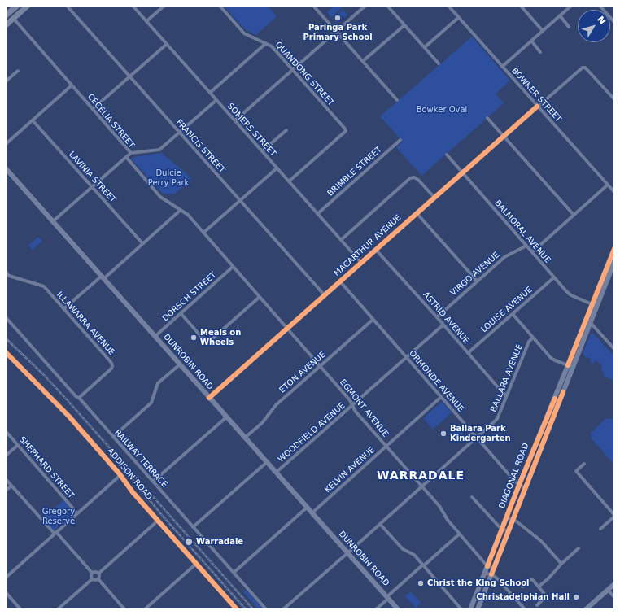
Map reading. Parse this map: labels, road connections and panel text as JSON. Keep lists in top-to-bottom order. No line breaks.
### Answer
{"streets":{"main road":["DUNROBIN ROAD","DIAGONAL ROAD"],"street":["QUANDONG STREET","BOWKER STREET","CECELIA STREET","SOMERS STREET","FRANCIS STREET","BRIMBLE STREET","LAVINIA STREET","BALMORAL AVENUE","MACARTHUR AVENUE","VIRGO AVENUE","DORSCH STREET","LOUISE AVENUE","ASTRID AVENUE","ILLAWARRA AVENUE","ETON AVENUE","BALLARA AVENUE","ORMONDE AVENUE","EGMONT AVENUE","WOODFIELD AVENUE","RAILWAY TERRACE","SHEPHARD STREET","KELVIN AVENUE","ADDISON ROAD"]},"crossings":[["QUANDONG STREET","SOMERS STREET"],["BOWKER STREET","MACARTHUR AVENUE"],["CECELIA STREET","MACARTHUR AVENUE"],["CECELIA STREET","DORSCH STREET"],["CECELIA STREET","EGMONT AVENUE"],["SOMERS STREET","BRIMBLE STREET"],["SOMERS STREET","MACARTHUR AVENUE"],["FRANCIS STREET","MACARTHUR AVENUE"],["BALMORAL AVENUE","MACARTHUR AVENUE"],["BALMORAL AVENUE","VIRGO AVENUE"],["BALMORAL AVENUE","LOUISE AVENUE"],["BALMORAL AVENUE","DIAGONAL ROAD"],["MACARTHUR AVENUE","ASTRID AVENUE"],["MACARTHUR AVENUE","DUNROBIN ROAD"],["MACARTHUR AVENUE","ORMONDE AVENUE"],["MACARTHUR AVENUE","EGMONT AVENUE"],["VIRGO AVENUE","ASTRID AVENUE"],["DORSCH STREET","DUNROBIN ROAD"],["LOUISE AVENUE","ASTRID AVENUE"],["ASTRID AVENUE","BALLARA AVENUE"],["ASTRID AVENUE","WOODFIELD AVENUE"],["ILLAWARRA AVENUE","RAILWAY TERRACE"],["DUNROBIN ROAD","ETON AVENUE"],["DUNROBIN ROAD","BALLARA AVENUE"],["DUNROBIN ROAD","WOODFIELD AVENUE"],["DUNROBIN ROAD","KELVIN AVENUE"],["ETON AVENUE","ORMONDE AVENUE"],["ETON AVENUE","EGMONT AVENUE"],["BALLARA AVENUE","ORMONDE AVENUE"],["BALLARA AVENUE","EGMONT AVENUE"],["ORMONDE AVENUE","WOODFIELD AVENUE"],["ORMONDE AVENUE","KELVIN AVENUE"],["ORMONDE AVENUE","DIAGONAL ROAD"],["EGMONT AVENUE","WOODFIELD AVENUE"],["EGMONT AVENUE","KELVIN AVENUE"],["EGMONT AVENUE","DIAGONAL ROAD"]],"districts":["WARRADALE"],"parks":["Bowker Oval","Dulcie Perry Park","Gregory Reserve"],"places":["Paringa Park Primary School","Meals on Wheels","Ballara Park Kindergarten","Warradale","Christ the King School","Christadelphian Hall"],"north":"top right"}
